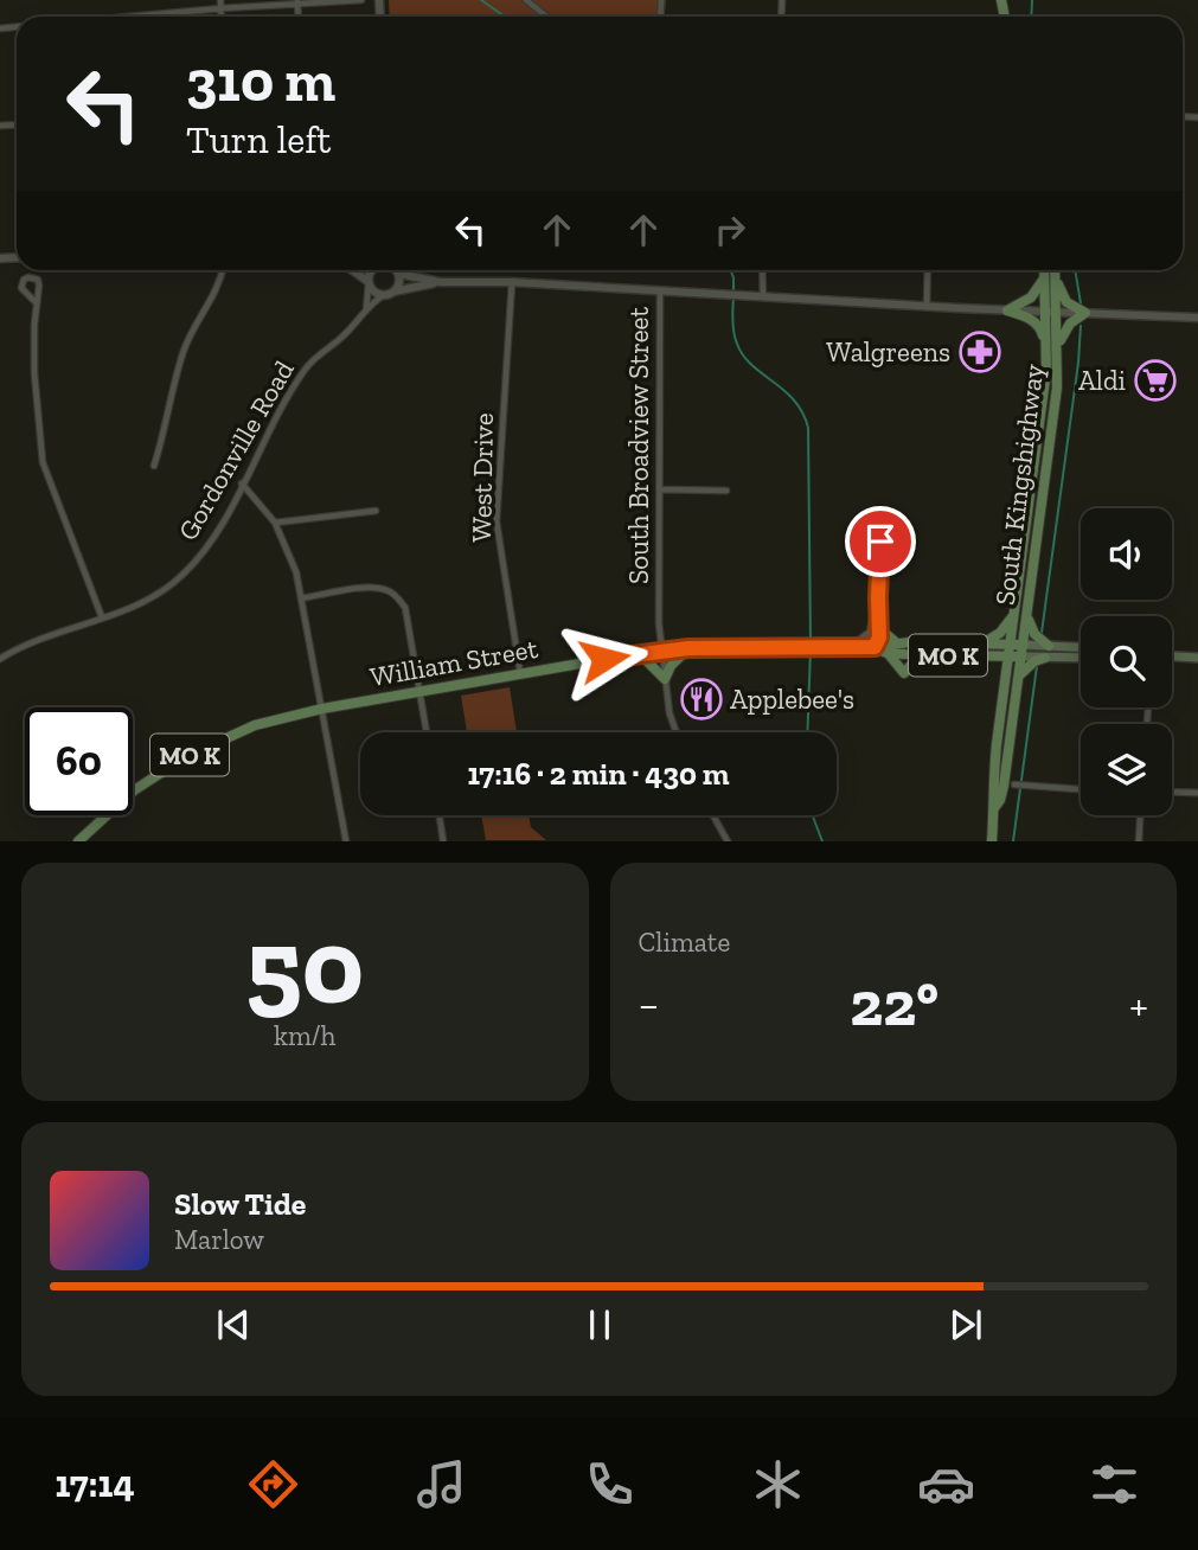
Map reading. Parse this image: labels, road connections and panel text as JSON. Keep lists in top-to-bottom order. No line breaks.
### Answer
{"streets":{"main road":["South Kingshighway","MO K","William Street"],"street":["South Broadview Street","Gordonville Road","West Drive"]},"crossings":[["South Broadview Street","William Street"],["West Drive","William Street"],["South Kingshighway","William Street"]],"places":{"pharmacy":["Walgreens"],"supermarket":["Aldi"],"restaurant":["Applebee's"]},"page":{"turn":["310 m","Turn left"],"limit":"60","trip":"17:16 · 2 min · 430 m","tile":[["50","km/h"],"Climate"],"heat":["−","22°","+"],"song":["Slow Tide","Marlow"],"tabs":"17:14"}}
